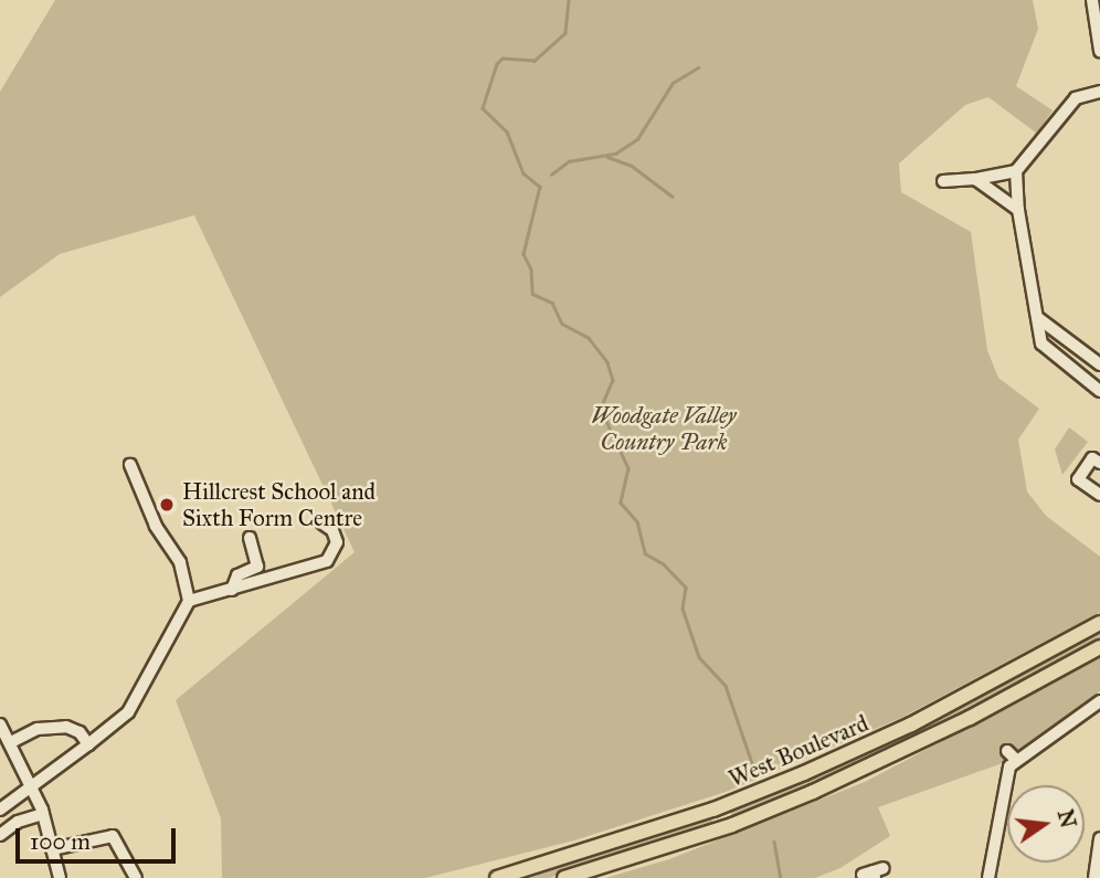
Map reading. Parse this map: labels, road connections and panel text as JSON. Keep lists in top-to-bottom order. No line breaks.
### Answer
{"streets":{"main road":["West Boulevard"]},"parks":["Woodgate Valley Country Park"],"places":["Hillcrest School and Sixth Form Centre"],"scale_bar":"100 m","north":"right"}
